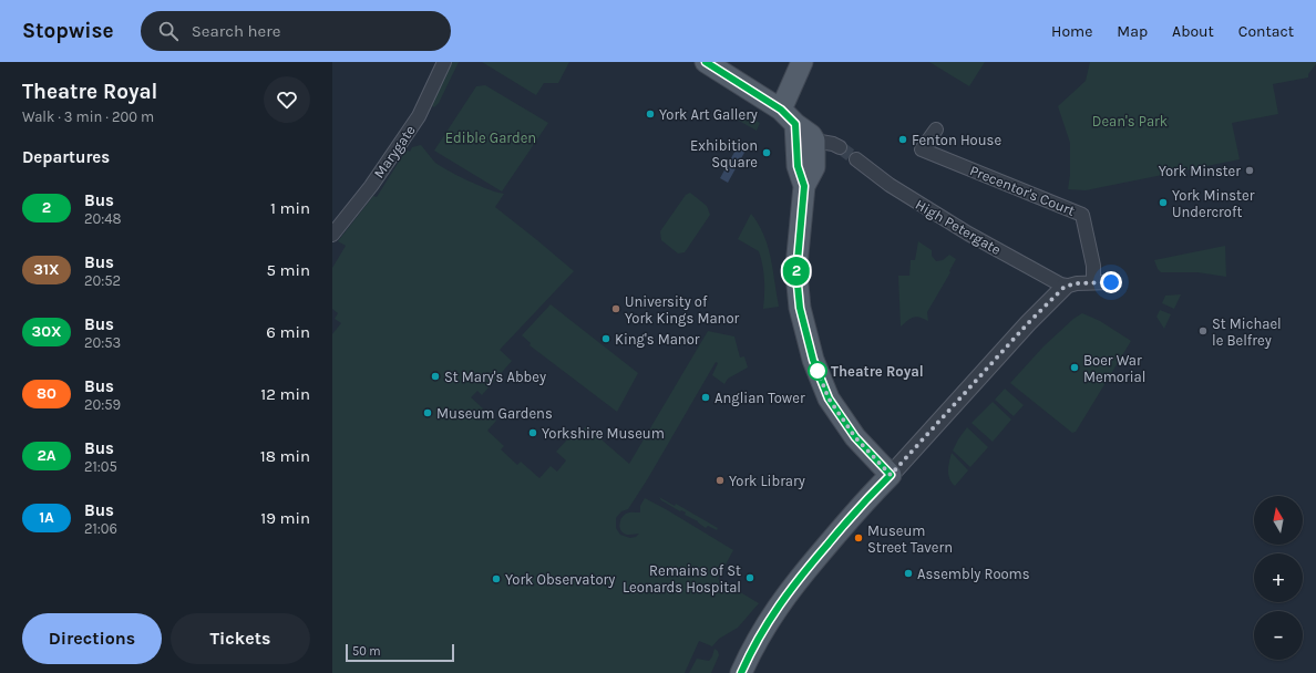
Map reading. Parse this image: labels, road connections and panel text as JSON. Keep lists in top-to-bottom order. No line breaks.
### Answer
{"streets":{"street":["Marygate","Precentor's Court","High Petergate"]},"parks":["Dean's Park","Edible Garden"],"places":["York Art Gallery","Fenton House","Exhibition Square","York Minster","York Minster Undercroft","University of York Kings Manor","St Michael le Belfrey","King's Manor","Boer War Memorial","Theatre Royal","St Mary's Abbey","Anglian Tower","Museum Gardens","Yorkshire Museum","York Library","Museum Street Tavern","Assembly Rooms","Remains of St Leonards Hospital","York Observatory"],"lines":["bus line 2"],"scale_bar":"50 m","north":"top","page":{"header":"Stopwise","search":"Search here","nav":["Home","Map","About","Contact"],"heading":[["Theatre Royal","Walk · 3 min · 200 m"],"Departures"],"on_map":"2","list":[{"mark":"2","name":"Bus","note":"20:48","value":"1 min"},{"mark":"31X","name":"Bus","note":"20:52","value":"5 min"},{"mark":"30X","name":"Bus","note":"20:53","value":"6 min"},{"mark":"80","name":"Bus","note":"20:59","value":"12 min"},{"mark":"2A","name":"Bus","note":"21:05","value":"18 min"},{"mark":"1A","name":"Bus","note":"21:06","value":"19 min"}],"map_buttons":["+","−"],"buttons":["Directions","Tickets"],"scale":"50 m"}}
